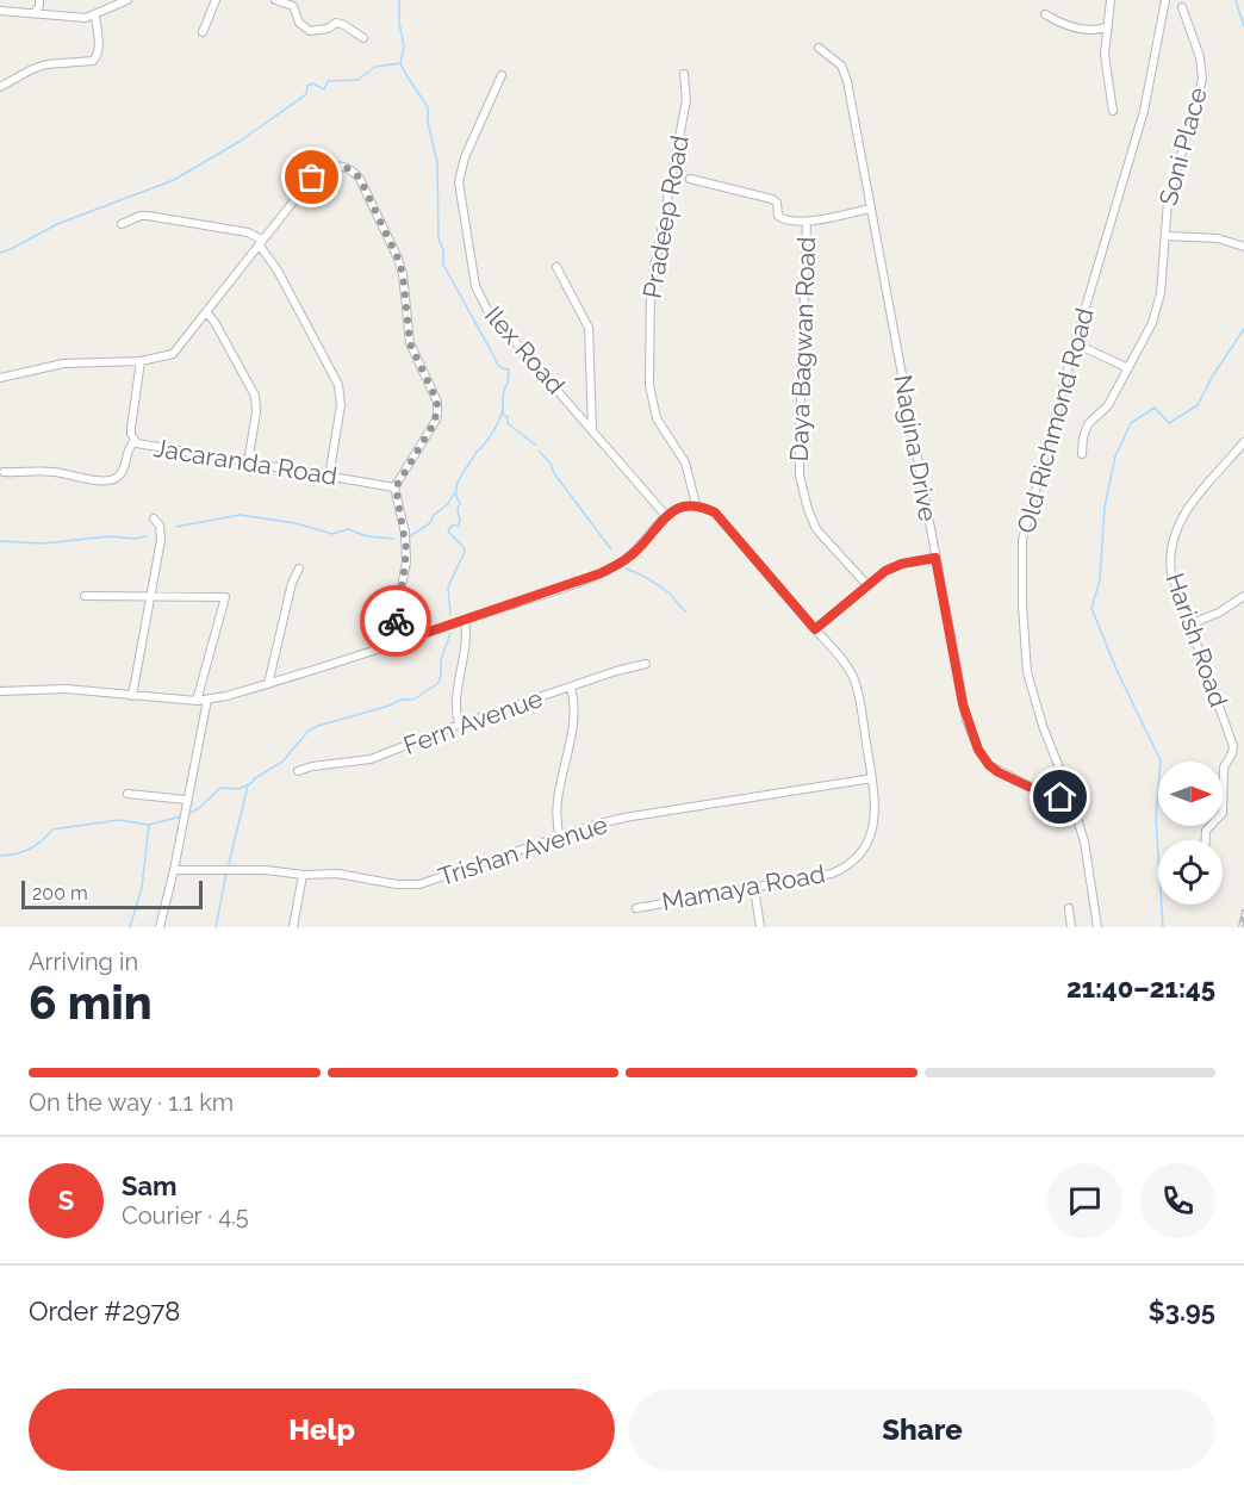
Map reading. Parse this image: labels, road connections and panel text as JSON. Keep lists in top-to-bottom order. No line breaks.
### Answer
{"streets":{"street":["Soni Place","Pradeep Road","Daya Bagwan Road","Ilex Road","Old Richmond Road","Nagina Drive","Jacaranda Road","Harish Road","Fern Avenue","Trishan Avenue","Mamaya Road"]},"crossings":[["Old Richmond Road","Nagina Drive"],["Trishan Avenue","Mamaya Road"]],"scale_bar":"200 m","north":"right","page":{"scale":"200 m","heading":["6 min","Arriving in","21:40–21:45"],"panel":["Sam","Courier · 4.5","Order #2978","$3.95"],"bar":"On the way · 1.1 km","round":"S","buttons":["Help","Share"]}}
